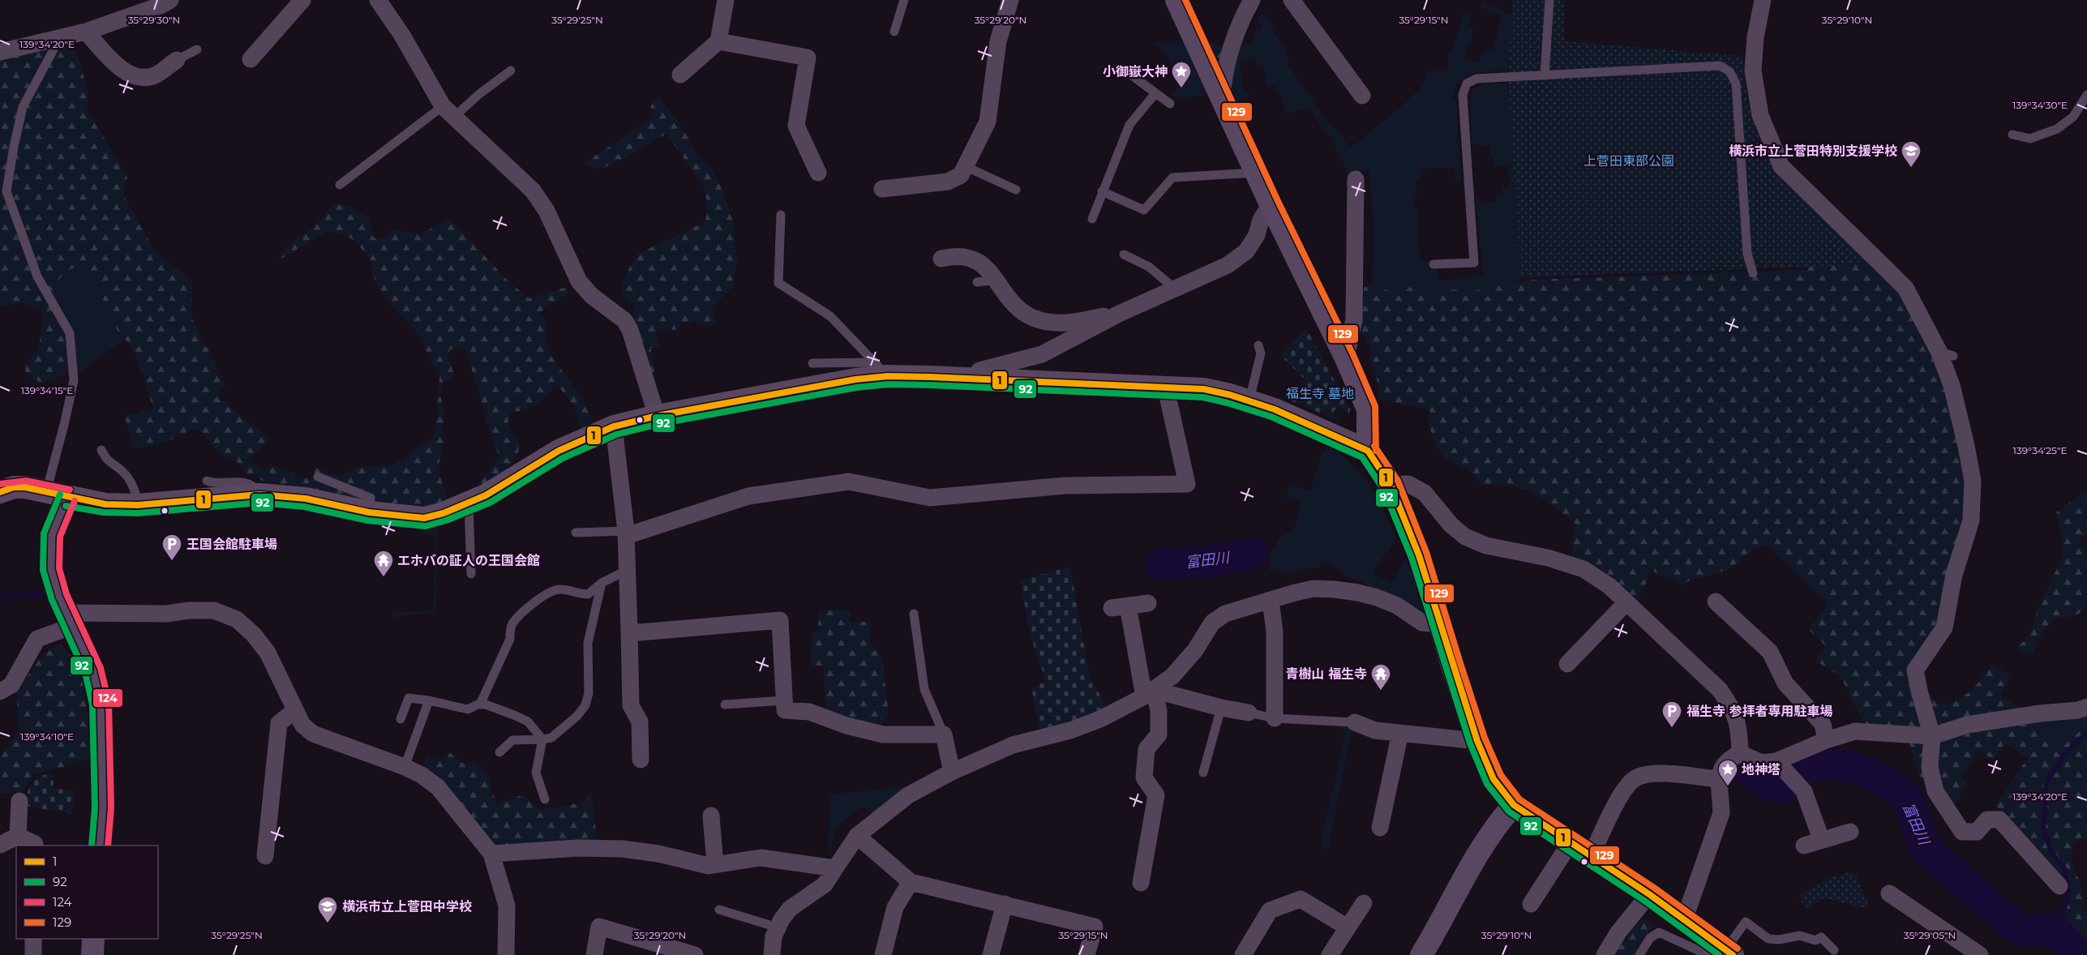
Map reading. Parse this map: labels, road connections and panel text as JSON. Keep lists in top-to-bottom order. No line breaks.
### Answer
{"water":["富田川"],"parks":["上菅田東部公園","福生寺 墓地"],"places":{"place":["小御嶽大神","地神塔"],"school or university":["横浜市立上菅田特別支援学校","横浜市立上菅田中学校"],"parking":["王国会館駐車場","福生寺 参拝者専用駐車場"],"temple":["エホバの証人の王国会館","青樹山 福生寺"]},"lines":["transit line 129","transit line 1","transit line 92","transit line 124"],"legend":["1","92","124","129"],"coordinates":["35°29'30\"N","35°29'25\"N","35°29'20\"N","35°29'15\"N","35°29'10\"N","139°34'20\"E","139°34'30\"E","139°34'15\"E","139°34'25\"E","139°34'10\"E","35°29'05\"N"]}
